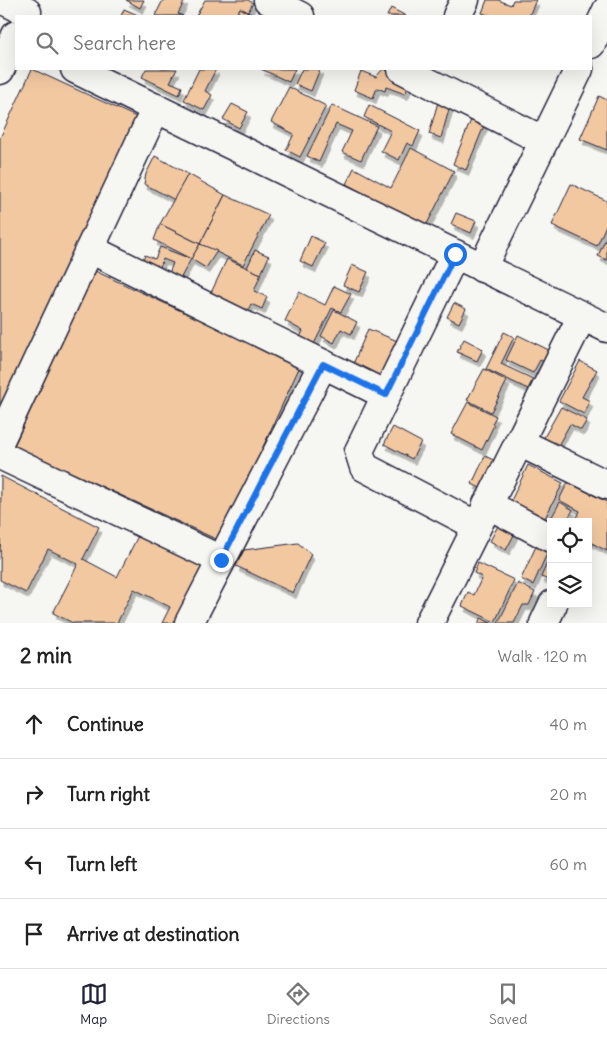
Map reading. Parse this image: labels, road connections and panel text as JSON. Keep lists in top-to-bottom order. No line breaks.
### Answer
{"page":{"search":"Search here","heading":["2 min","Walk · 120 m"],"list":[["Continue","40 m"],["Turn right","20 m"],["Turn left","60 m"],"Arrive at destination"],"nav":["Map","Directions","Saved"]}}
